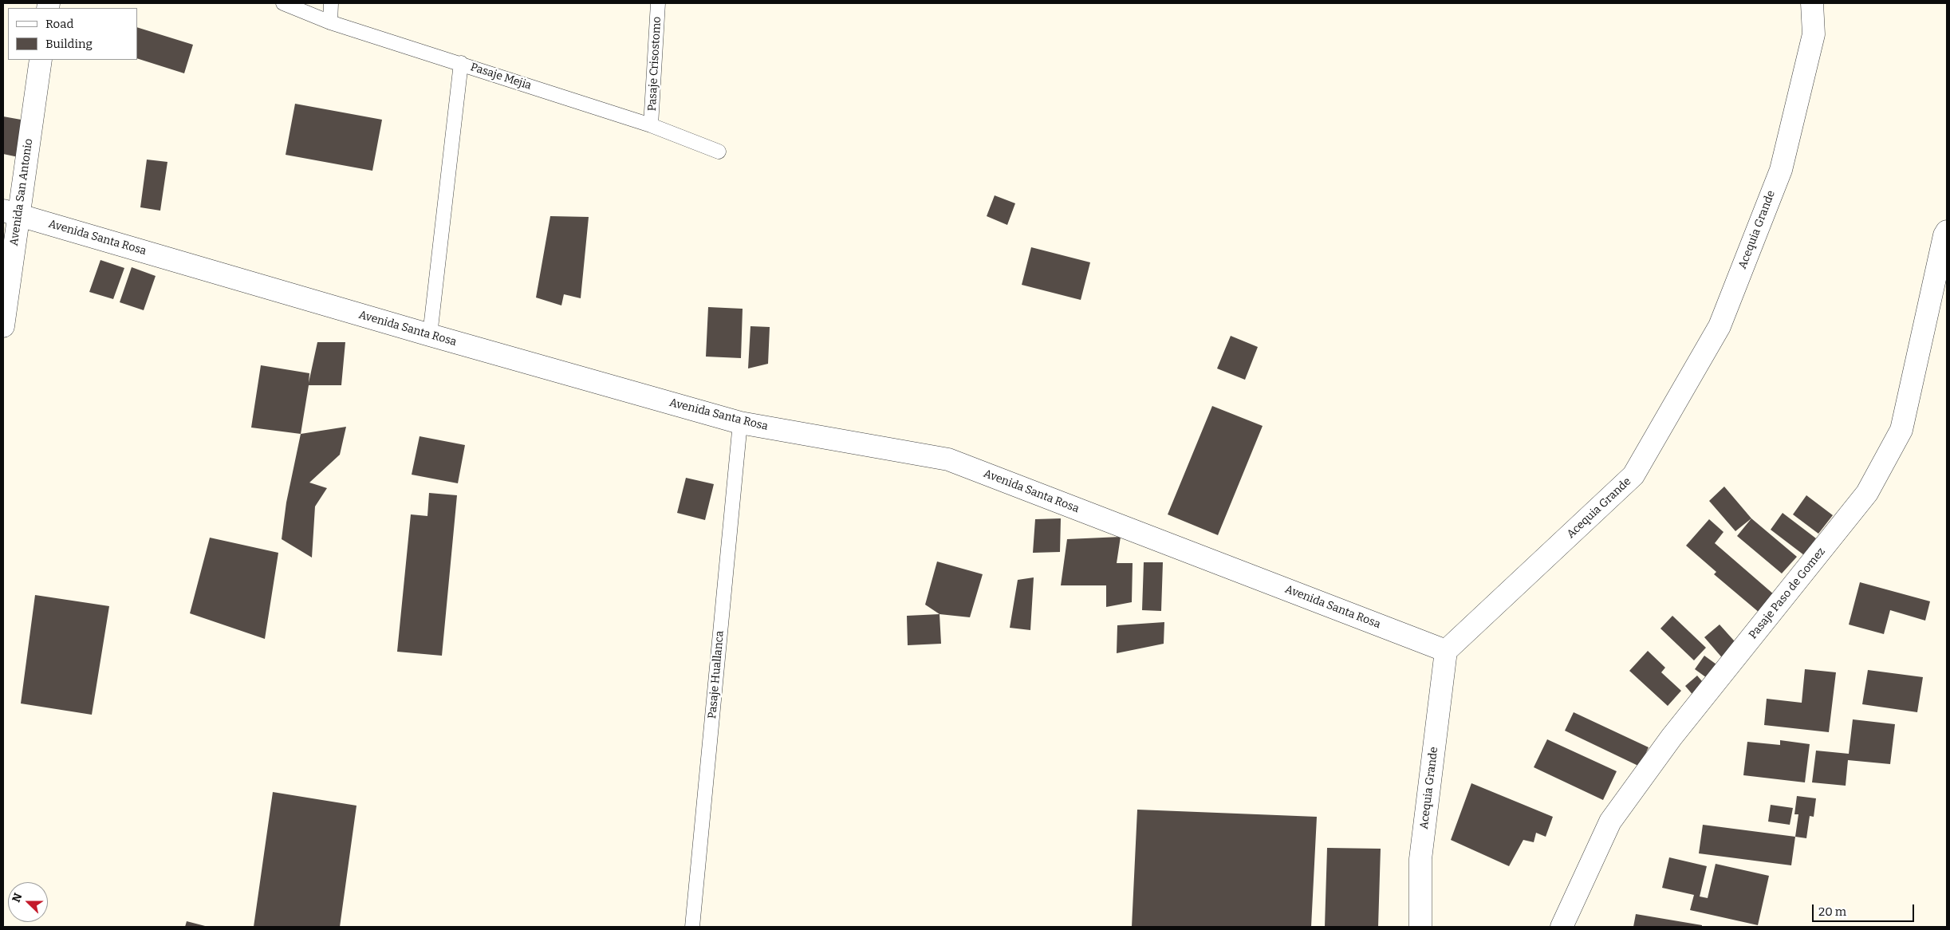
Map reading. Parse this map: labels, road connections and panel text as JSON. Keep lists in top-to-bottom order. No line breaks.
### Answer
{"streets":{"street":["Avenida San Antonio","Acequia Grande","Avenida Santa Rosa","Pasaje Paso de Gomez"],"lane":["Pasaje Crisostomo","Pasaje Mejia","Pasaje Huallanca"]},"crossings":[["Pasaje Crisostomo","Pasaje Mejia"],["Avenida San Antonio","Avenida Santa Rosa"],["Acequia Grande","Avenida Santa Rosa"],["Avenida Santa Rosa","Pasaje Huallanca"]],"legend":["Road","Building"],"scale_bar":"20 m","north":"left"}
